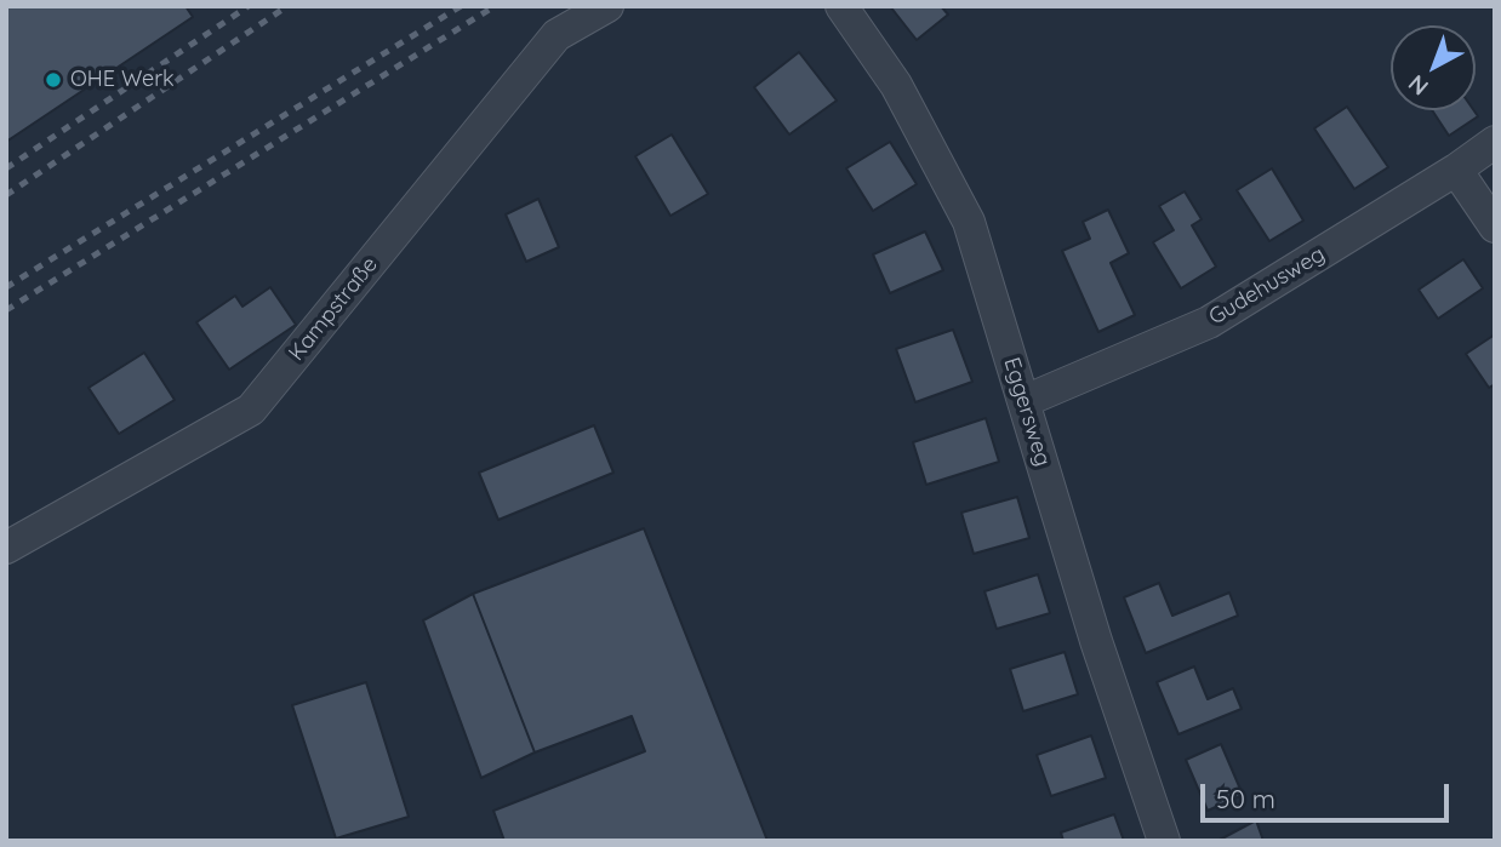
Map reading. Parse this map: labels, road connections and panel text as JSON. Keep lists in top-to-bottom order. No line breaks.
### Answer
{"streets":{"street":["Gudehusweg","Kampstraße","Eggersweg"]},"crossings":[["Gudehusweg","Eggersweg"]],"places":["OHE Werk"],"scale_bar":"50 m","north":"bottom left"}
